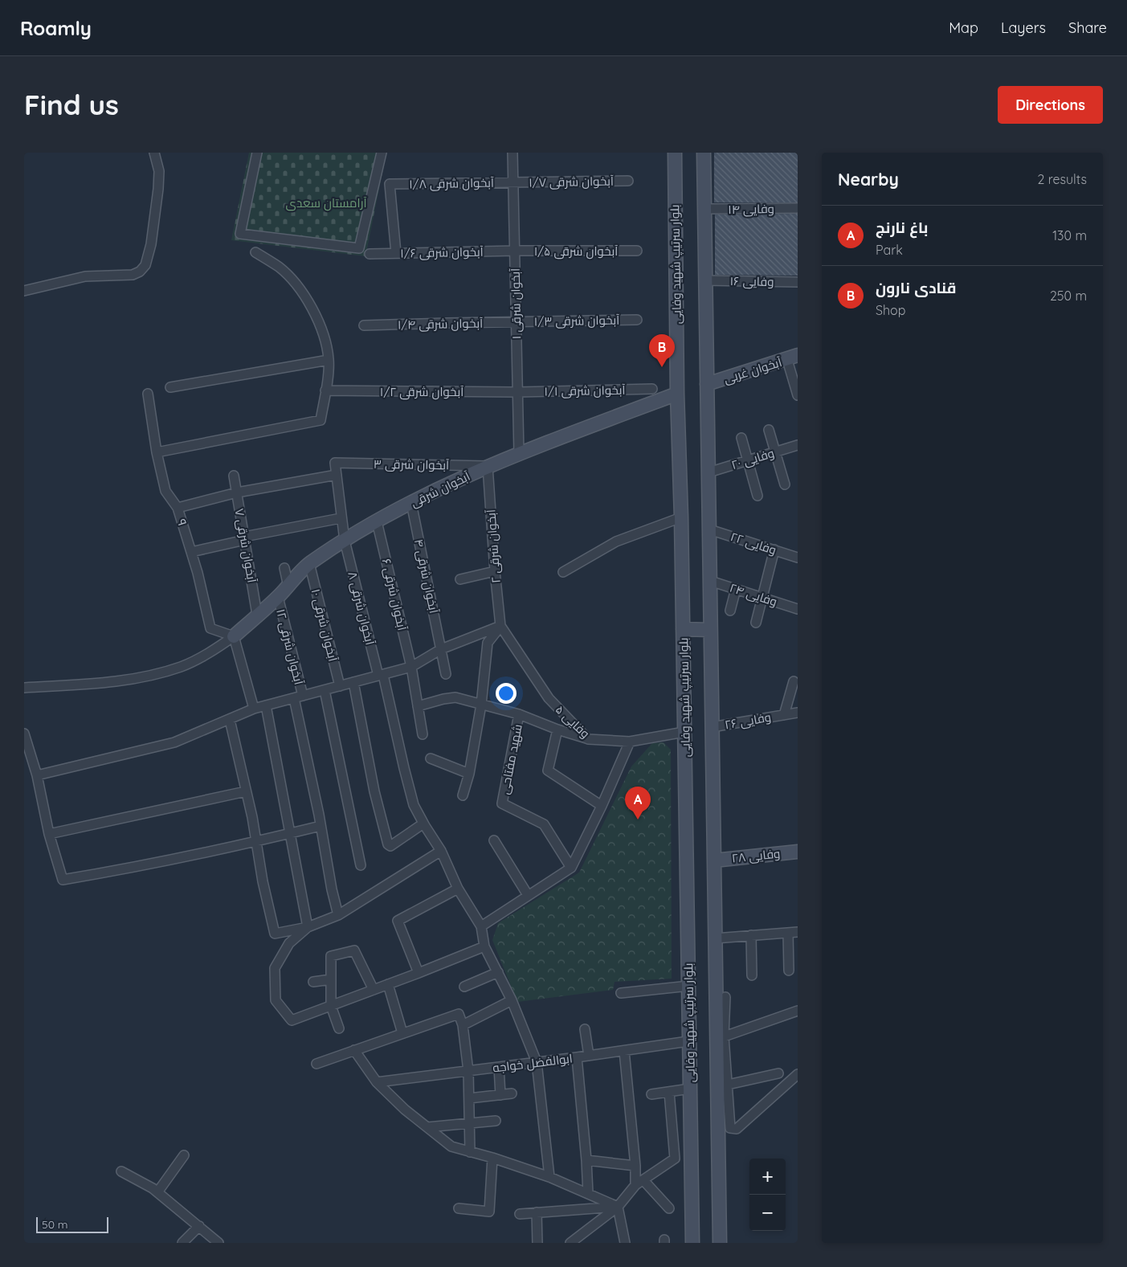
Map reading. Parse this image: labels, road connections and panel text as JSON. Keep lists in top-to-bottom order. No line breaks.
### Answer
{"streets":{"main road":["بلوار سرتیپ شهید وفایی","آبخوان غربی","آبخوان شرقی","وفایی ۲۸"],"street":["آبخوان شرقی ۱/۷","آبخوان شرقی ۱/۸","وفایی ۱۴","آبخوان شرقی ۱/۵","آبخوان شرقی ۱/۶","وفایی ۱۶","آبخوان شرقی ۱","آبخوان شرقی ۱/۳","آبخوان شرقی ۱/۴","آبخوان شرقی ۱/۱","آبخوان شرقی ۱/۲","وفایی ۲۰","آبخوان شرقی ۳","۹","وفایی ۲۲","آبخوان شرقی ۷","آبخوان شرقی ۲","آبخوان شرقی ۴","آبخوان شرقی ۶","وفایی ۲۴","آبخوان شرقی ۸","آبخوان شرقی ۱۰","آبخوان شرقی ۱۲","وفایی ۲۶","وفایی ۵","شهید مفتاحی","ابوالفضل خواجه"]},"crossings":[["آبخوان شرقی ۱/۷","آبخوان شرقی ۱/۸"],["آبخوان شرقی ۱/۷","آبخوان شرقی ۱"],["آبخوان شرقی ۱/۸","آبخوان شرقی ۱/۶"],["آبخوان شرقی ۱/۸","آبخوان شرقی ۱"],["آبخوان شرقی ۱/۵","آبخوان شرقی ۱/۶"],["آبخوان شرقی ۱/۵","آبخوان شرقی ۱"],["آبخوان شرقی ۱/۶","آبخوان شرقی ۱"],["بلوار سرتیپ شهید وفایی","آبخوان شرقی"],["بلوار سرتیپ شهید وفایی","وفایی ۵"],["بلوار سرتیپ شهید وفایی","ابوالفضل خواجه"],["آبخوان شرقی ۱","آبخوان شرقی ۱/۳"],["آبخوان شرقی ۱","آبخوان شرقی ۱/۴"],["آبخوان شرقی ۱","آبخوان شرقی ۱/۱"],["آبخوان شرقی ۱","آبخوان شرقی ۱/۲"],["آبخوان شرقی ۱","آبخوان شرقی"],["آبخوان شرقی ۱/۳","آبخوان شرقی ۱/۴"],["آبخوان شرقی ۱/۱","آبخوان شرقی ۱/۲"],["آبخوان شرقی ۳","آبخوان شرقی"],["آبخوان شرقی ۳","آبخوان شرقی ۲"],["آبخوان شرقی ۳","آبخوان شرقی ۸"],["آبخوان شرقی","۹"],["آبخوان شرقی","آبخوان شرقی ۷"],["آبخوان شرقی","آبخوان شرقی ۲"],["آبخوان شرقی","آبخوان شرقی ۴"],["آبخوان شرقی","آبخوان شرقی ۶"],["آبخوان شرقی","آبخوان شرقی ۸"],["آبخوان شرقی","آبخوان شرقی ۱۰"],["آبخوان شرقی","آبخوان شرقی ۱۲"],["آبخوان شرقی ۲","وفایی ۵"]],"parks":["آرامستان سعدی"],"scale_bar":"50 m","page":{"header":"Roamly","nav":["Map","Layers","Share"],"buttons":"Directions","title":"Find us","heading":["Nearby","2 results"],"list":[{"mark":"A","name":"باغ نارنج","note":"Park","value":"130 m"},{"mark":"B","name":"قنادی نارون","note":"Shop","value":"250 m"}],"pins":["B","A"],"map_buttons":["+","−"],"scale":"50 m"}}
